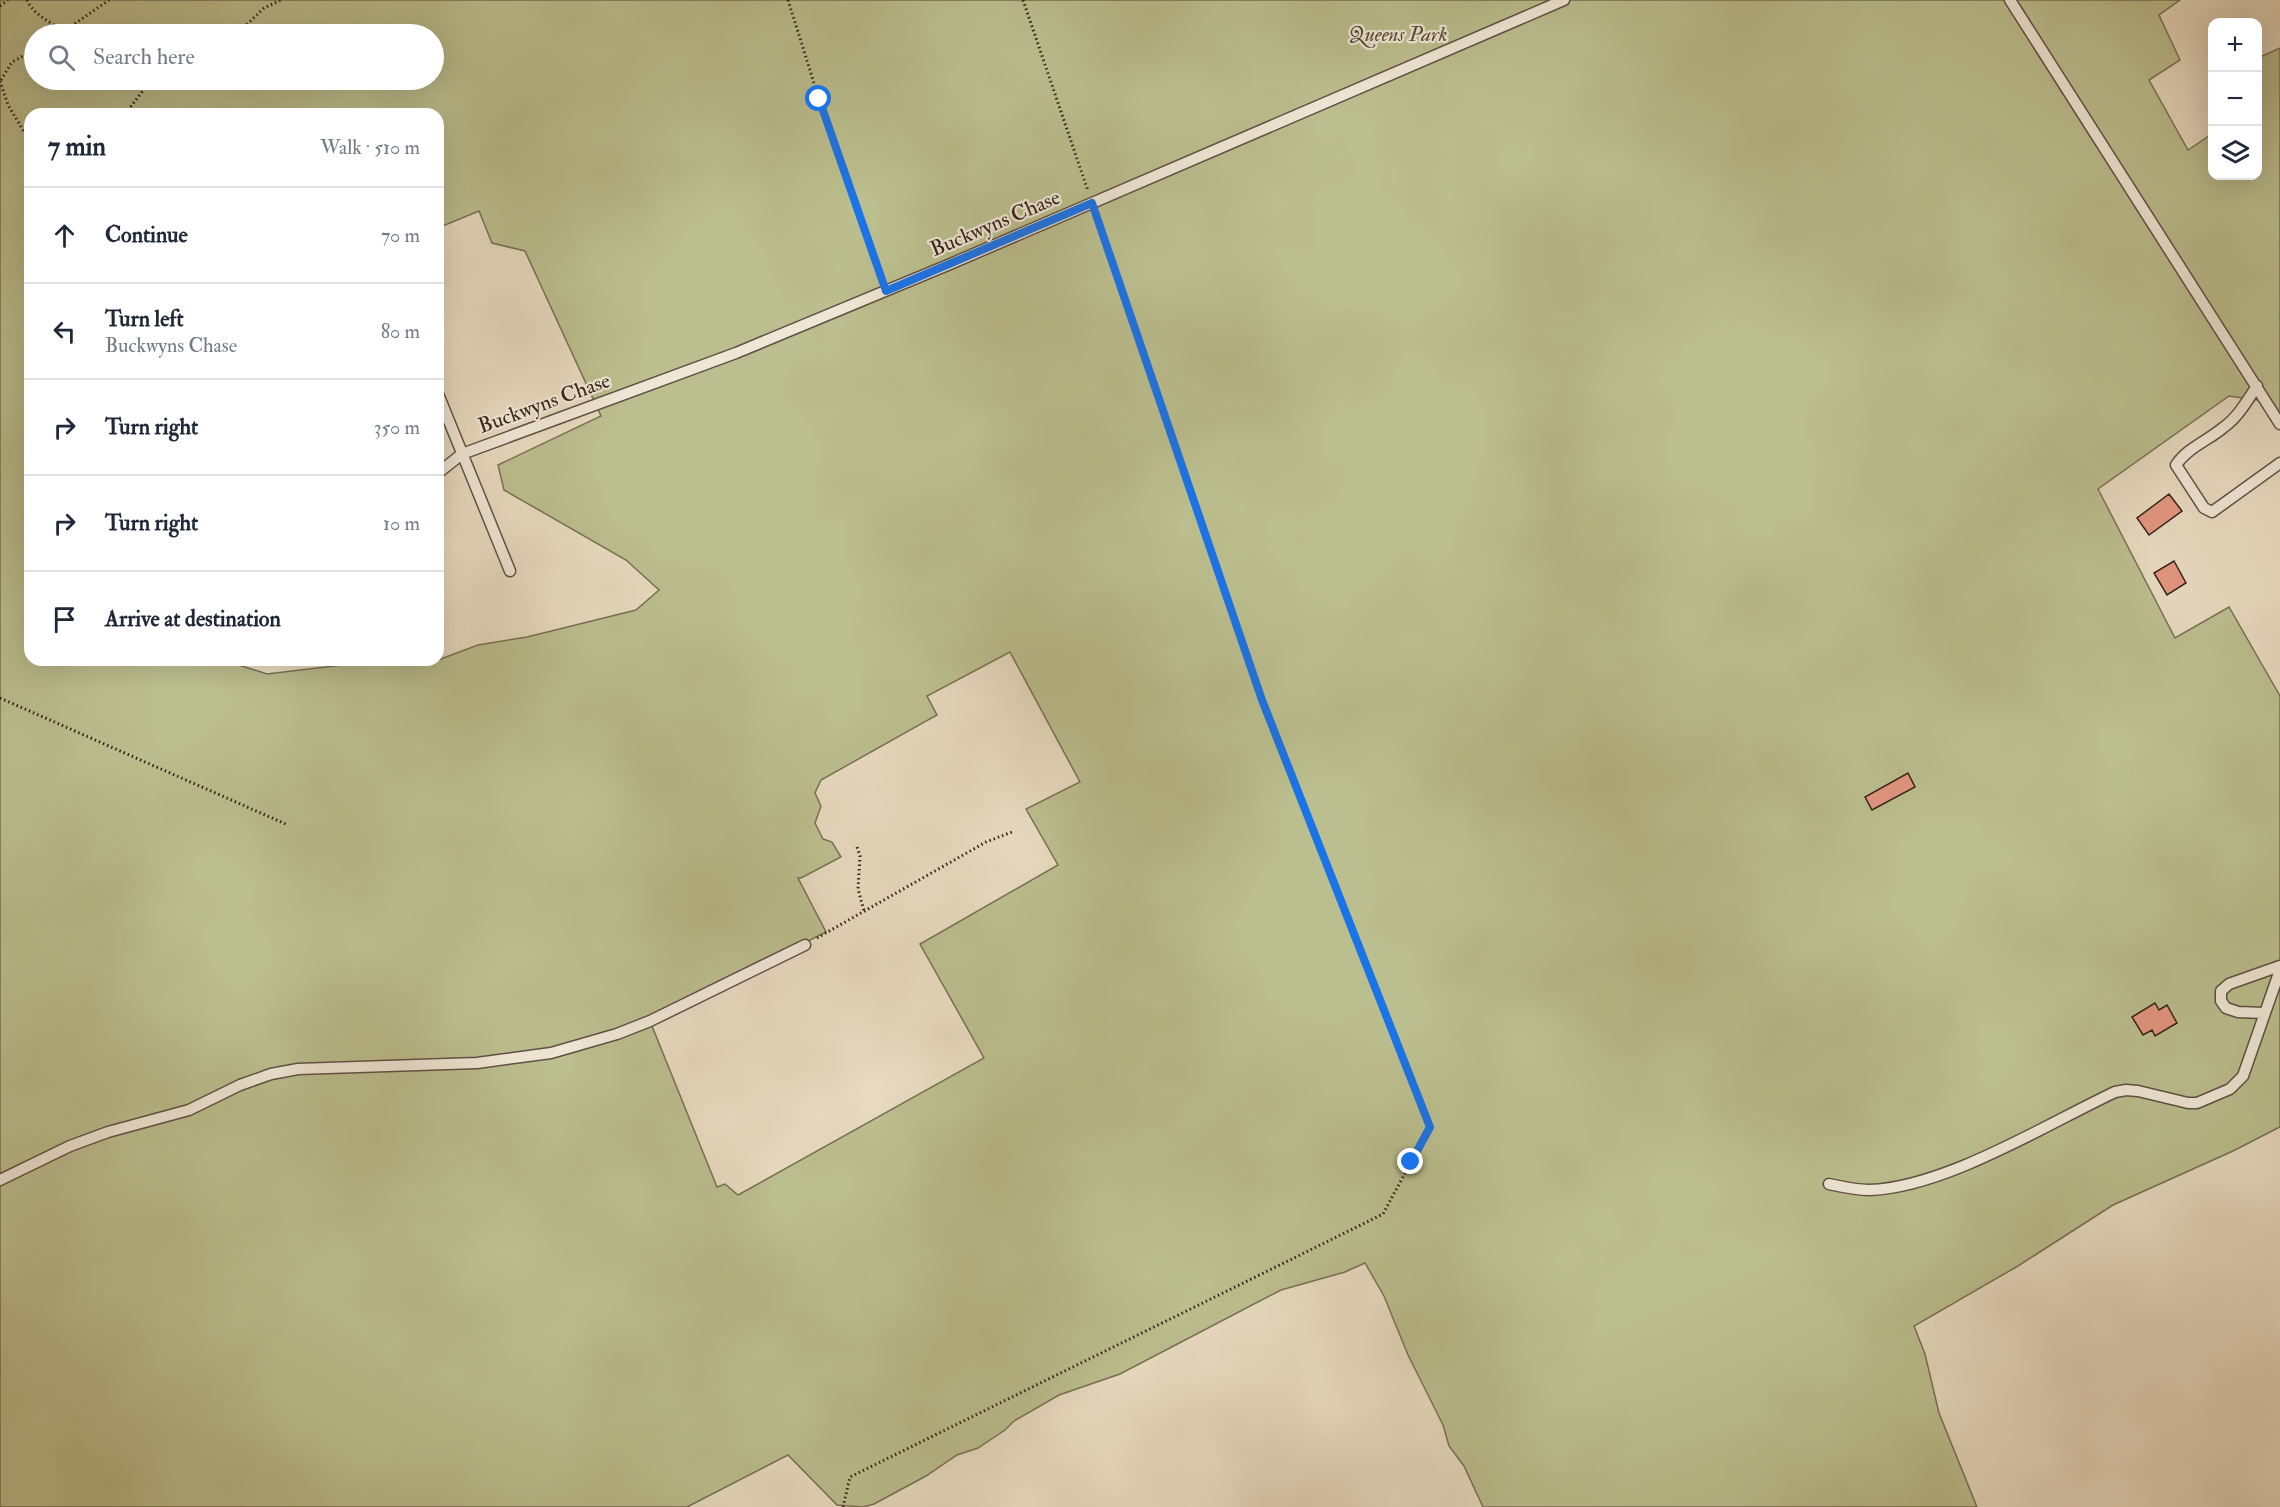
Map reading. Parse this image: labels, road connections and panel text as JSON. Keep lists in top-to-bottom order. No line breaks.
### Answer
{"streets":{"lane":["Buckwyns Chase"]},"parks":["Queens Park"],"page":{"map_buttons":["+","−"],"search":"Search here","heading":["7 min","Walk · 510 m"],"list":[["Continue","70 m"],["Turn left","Buckwyns Chase","80 m"],["Turn right","350 m"],["Turn right","10 m"],"Arrive at destination"]}}
